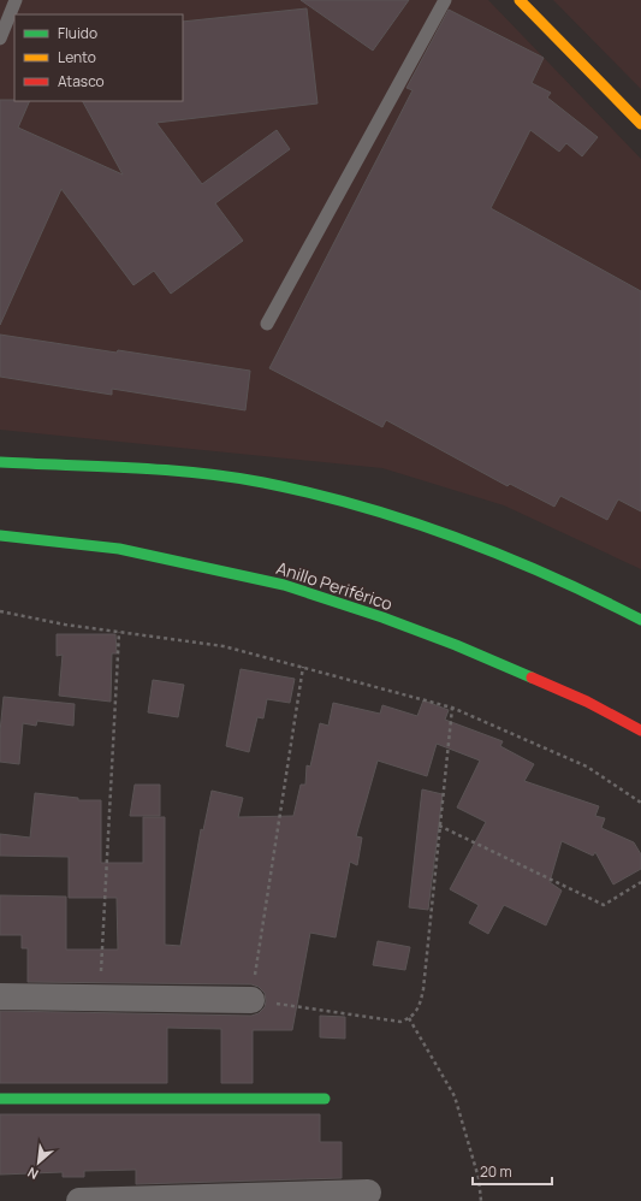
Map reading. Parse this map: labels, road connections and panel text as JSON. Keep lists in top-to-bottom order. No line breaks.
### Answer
{"streets":{"main road":["Anillo Periférico"]},"legend":["Fluido","Lento","Atasco"],"scale_bar":"20 m","north":"bottom left"}
